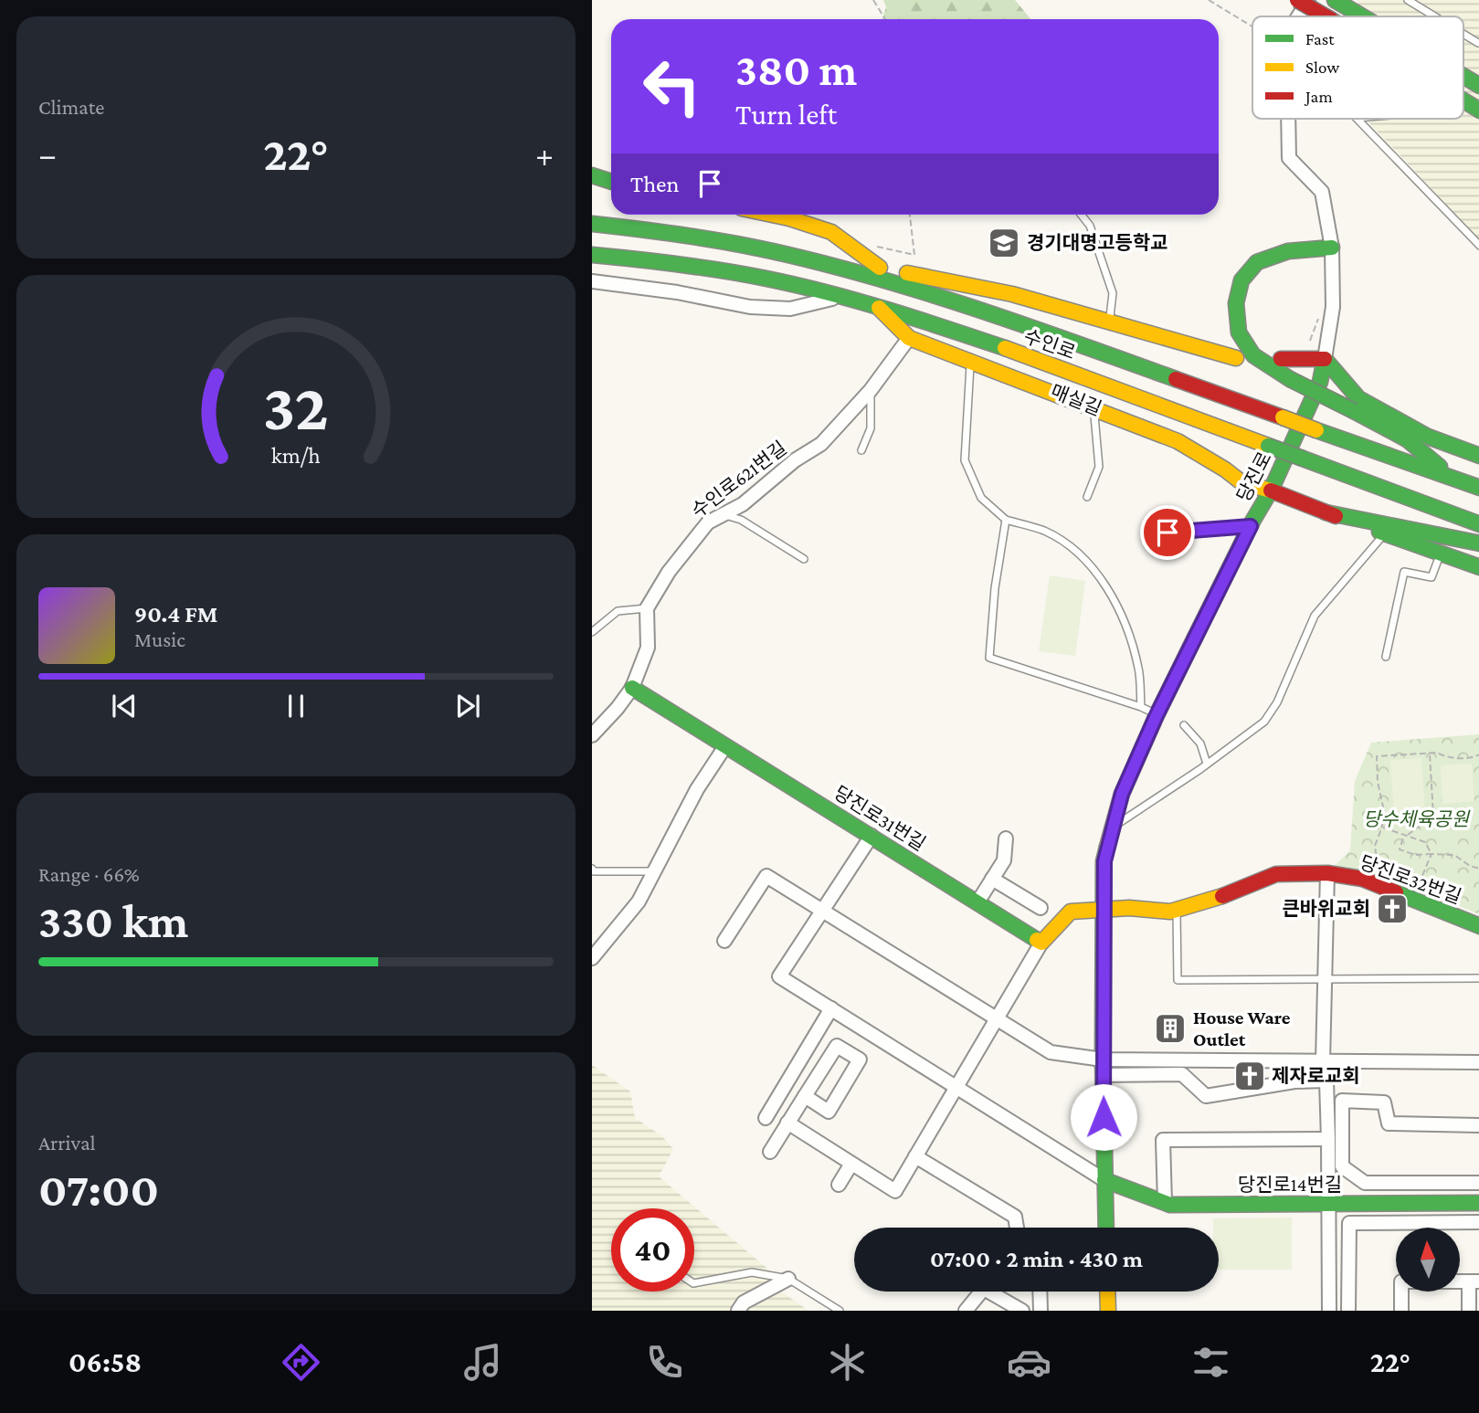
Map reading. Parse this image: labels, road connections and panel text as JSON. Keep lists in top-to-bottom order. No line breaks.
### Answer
{"streets":{"main road":["수인로","당진로","당진로31번길","당진로32번길","당진로14번길"],"street":["수인로621번길"]},"crossings":[["당진로","당진로32번길"],["당진로","당진로14번길"]],"parks":["당수체육공원"],"places":{"school or university":["경기대명고등학교"],"church":["큰바위교회","제자로교회"],"building":["House Ware Outlet"]},"legend":["Fast","Slow","Jam"],"north":"top","page":{"tile":["Climate",["Range · 66%","330 km"],["Arrival","07:00"]],"turn":["380 m","Turn left"],"heat":["−","22°","+"],"then":"Then","song":["90.4 FM","Music"],"limit":"40","trip":"07:00 · 2 min · 430 m","tabs":["06:58","22°"],"gauge":["32","km/h"]}}
